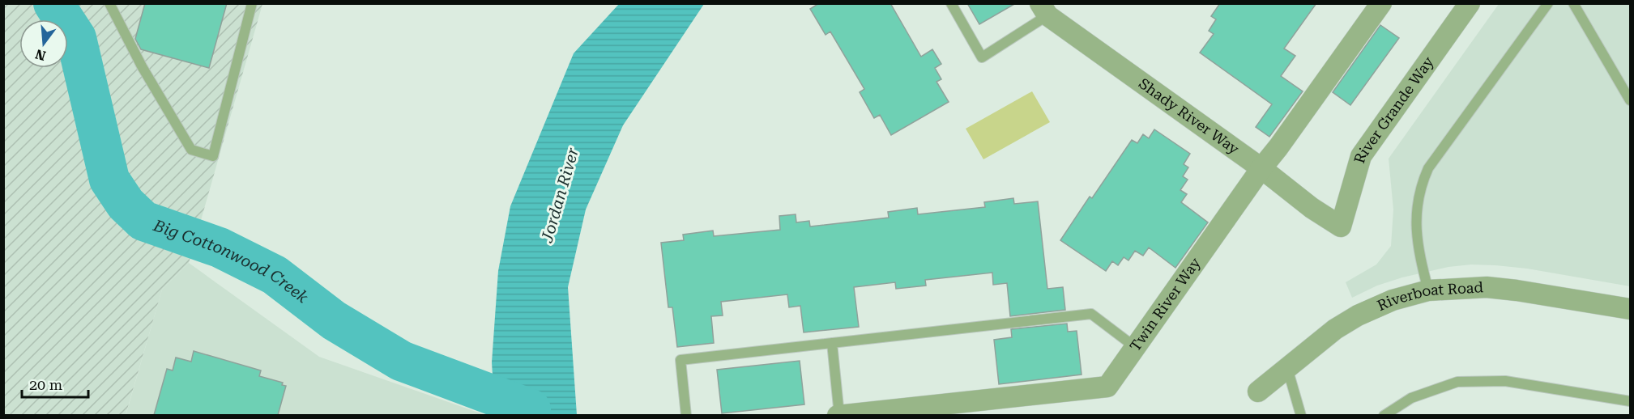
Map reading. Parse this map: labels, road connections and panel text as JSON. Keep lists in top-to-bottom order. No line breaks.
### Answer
{"streets":{"street":["River Grande Way","Shady River Way","Riverboat Road","Twin River Way"]},"crossings":[["River Grande Way","Shady River Way"],["Shady River Way","Twin River Way"]],"water":["Jordan River","Big Cottonwood Creek"],"scale_bar":"20 m","north":"bottom"}
